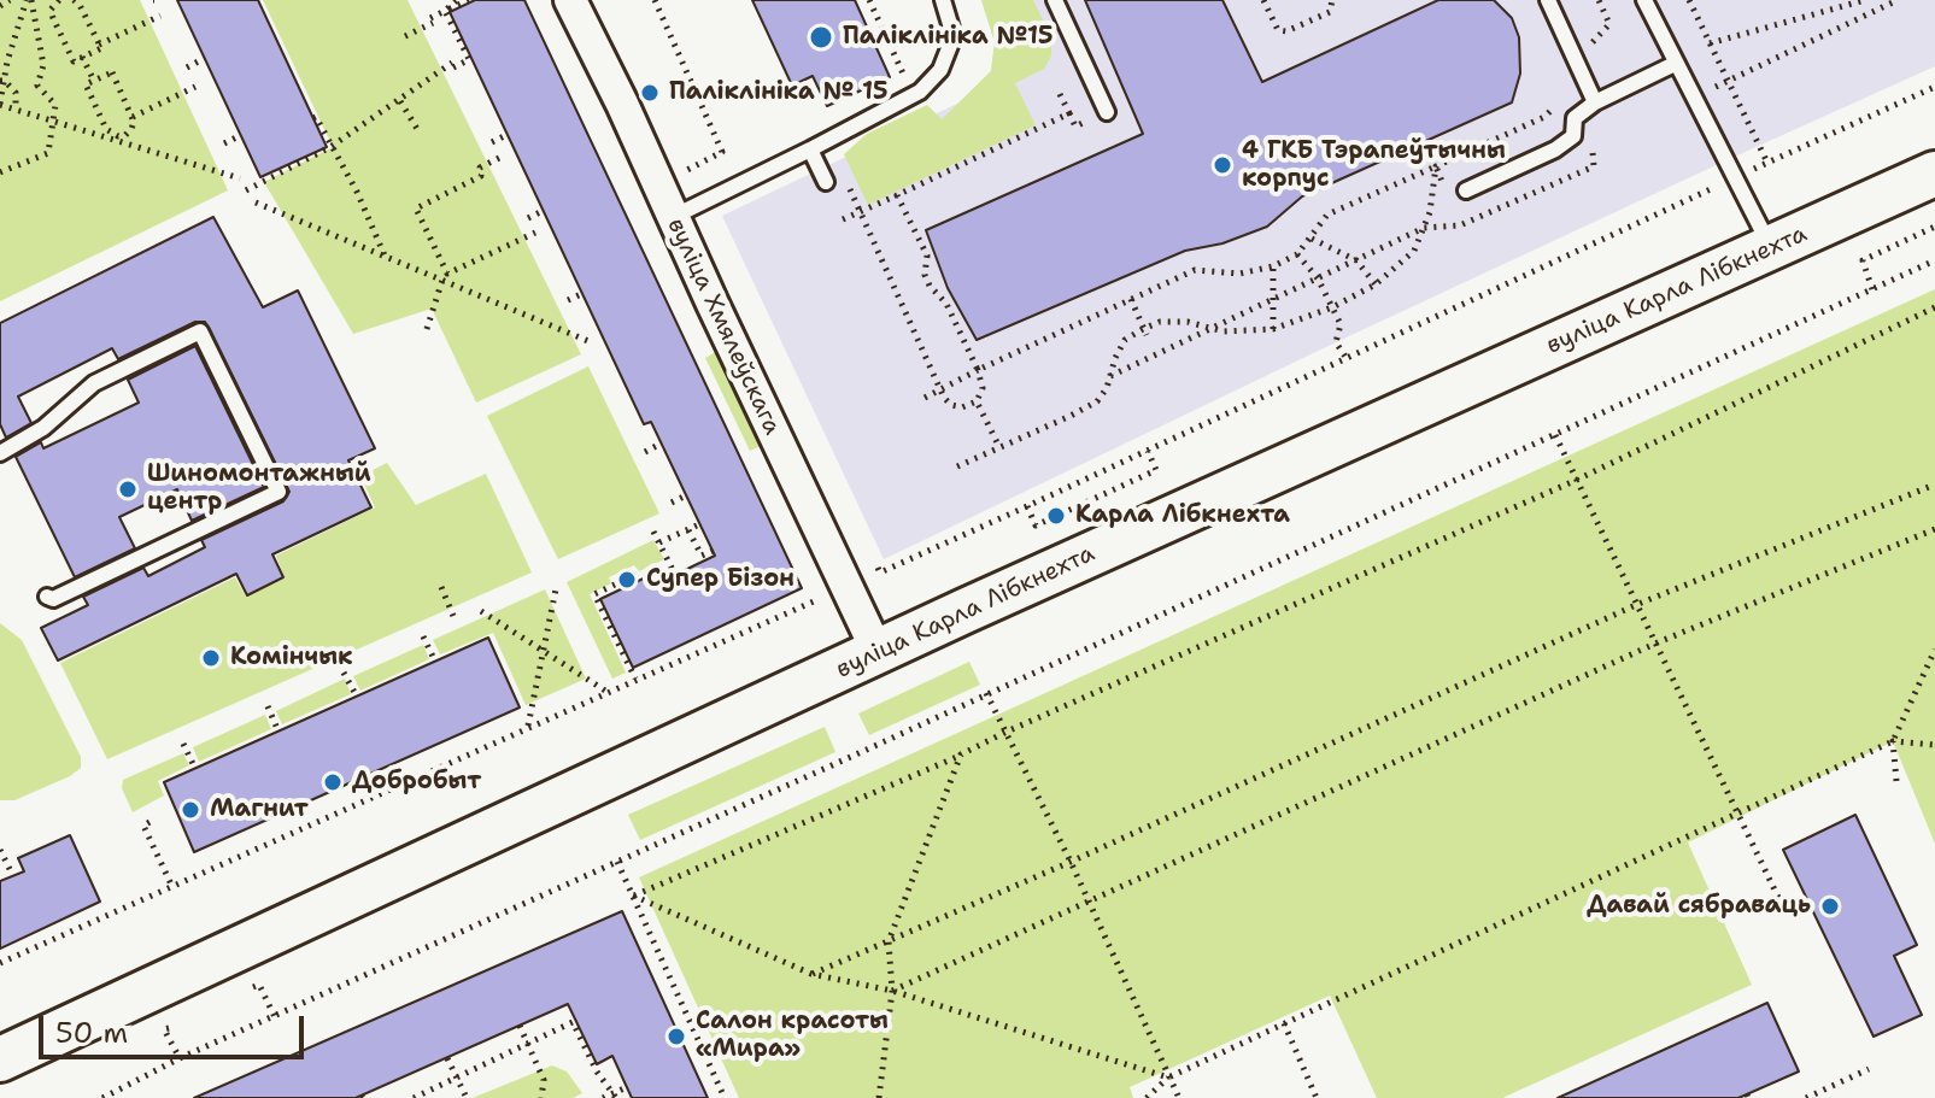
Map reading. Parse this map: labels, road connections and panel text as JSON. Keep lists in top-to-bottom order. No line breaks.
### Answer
{"streets":{"main road":["вуліца Карла Лібкнехта"],"street":["вуліца Хмялеўскага"]},"crossings":[["вуліца Карла Лібкнехта","вуліца Хмялеўскага"]],"places":["Паліклініка №15","Паліклініка № 15","4 ГКБ Тэрапеўтычны корпус","Шиномонтажный центр","Карла Лібкнехта","Супер Бізон","Комінчык","Добробыт","Магнит","Давай сябраваць","Салон красоты «Мира»"],"scale_bar":"50 m"}
